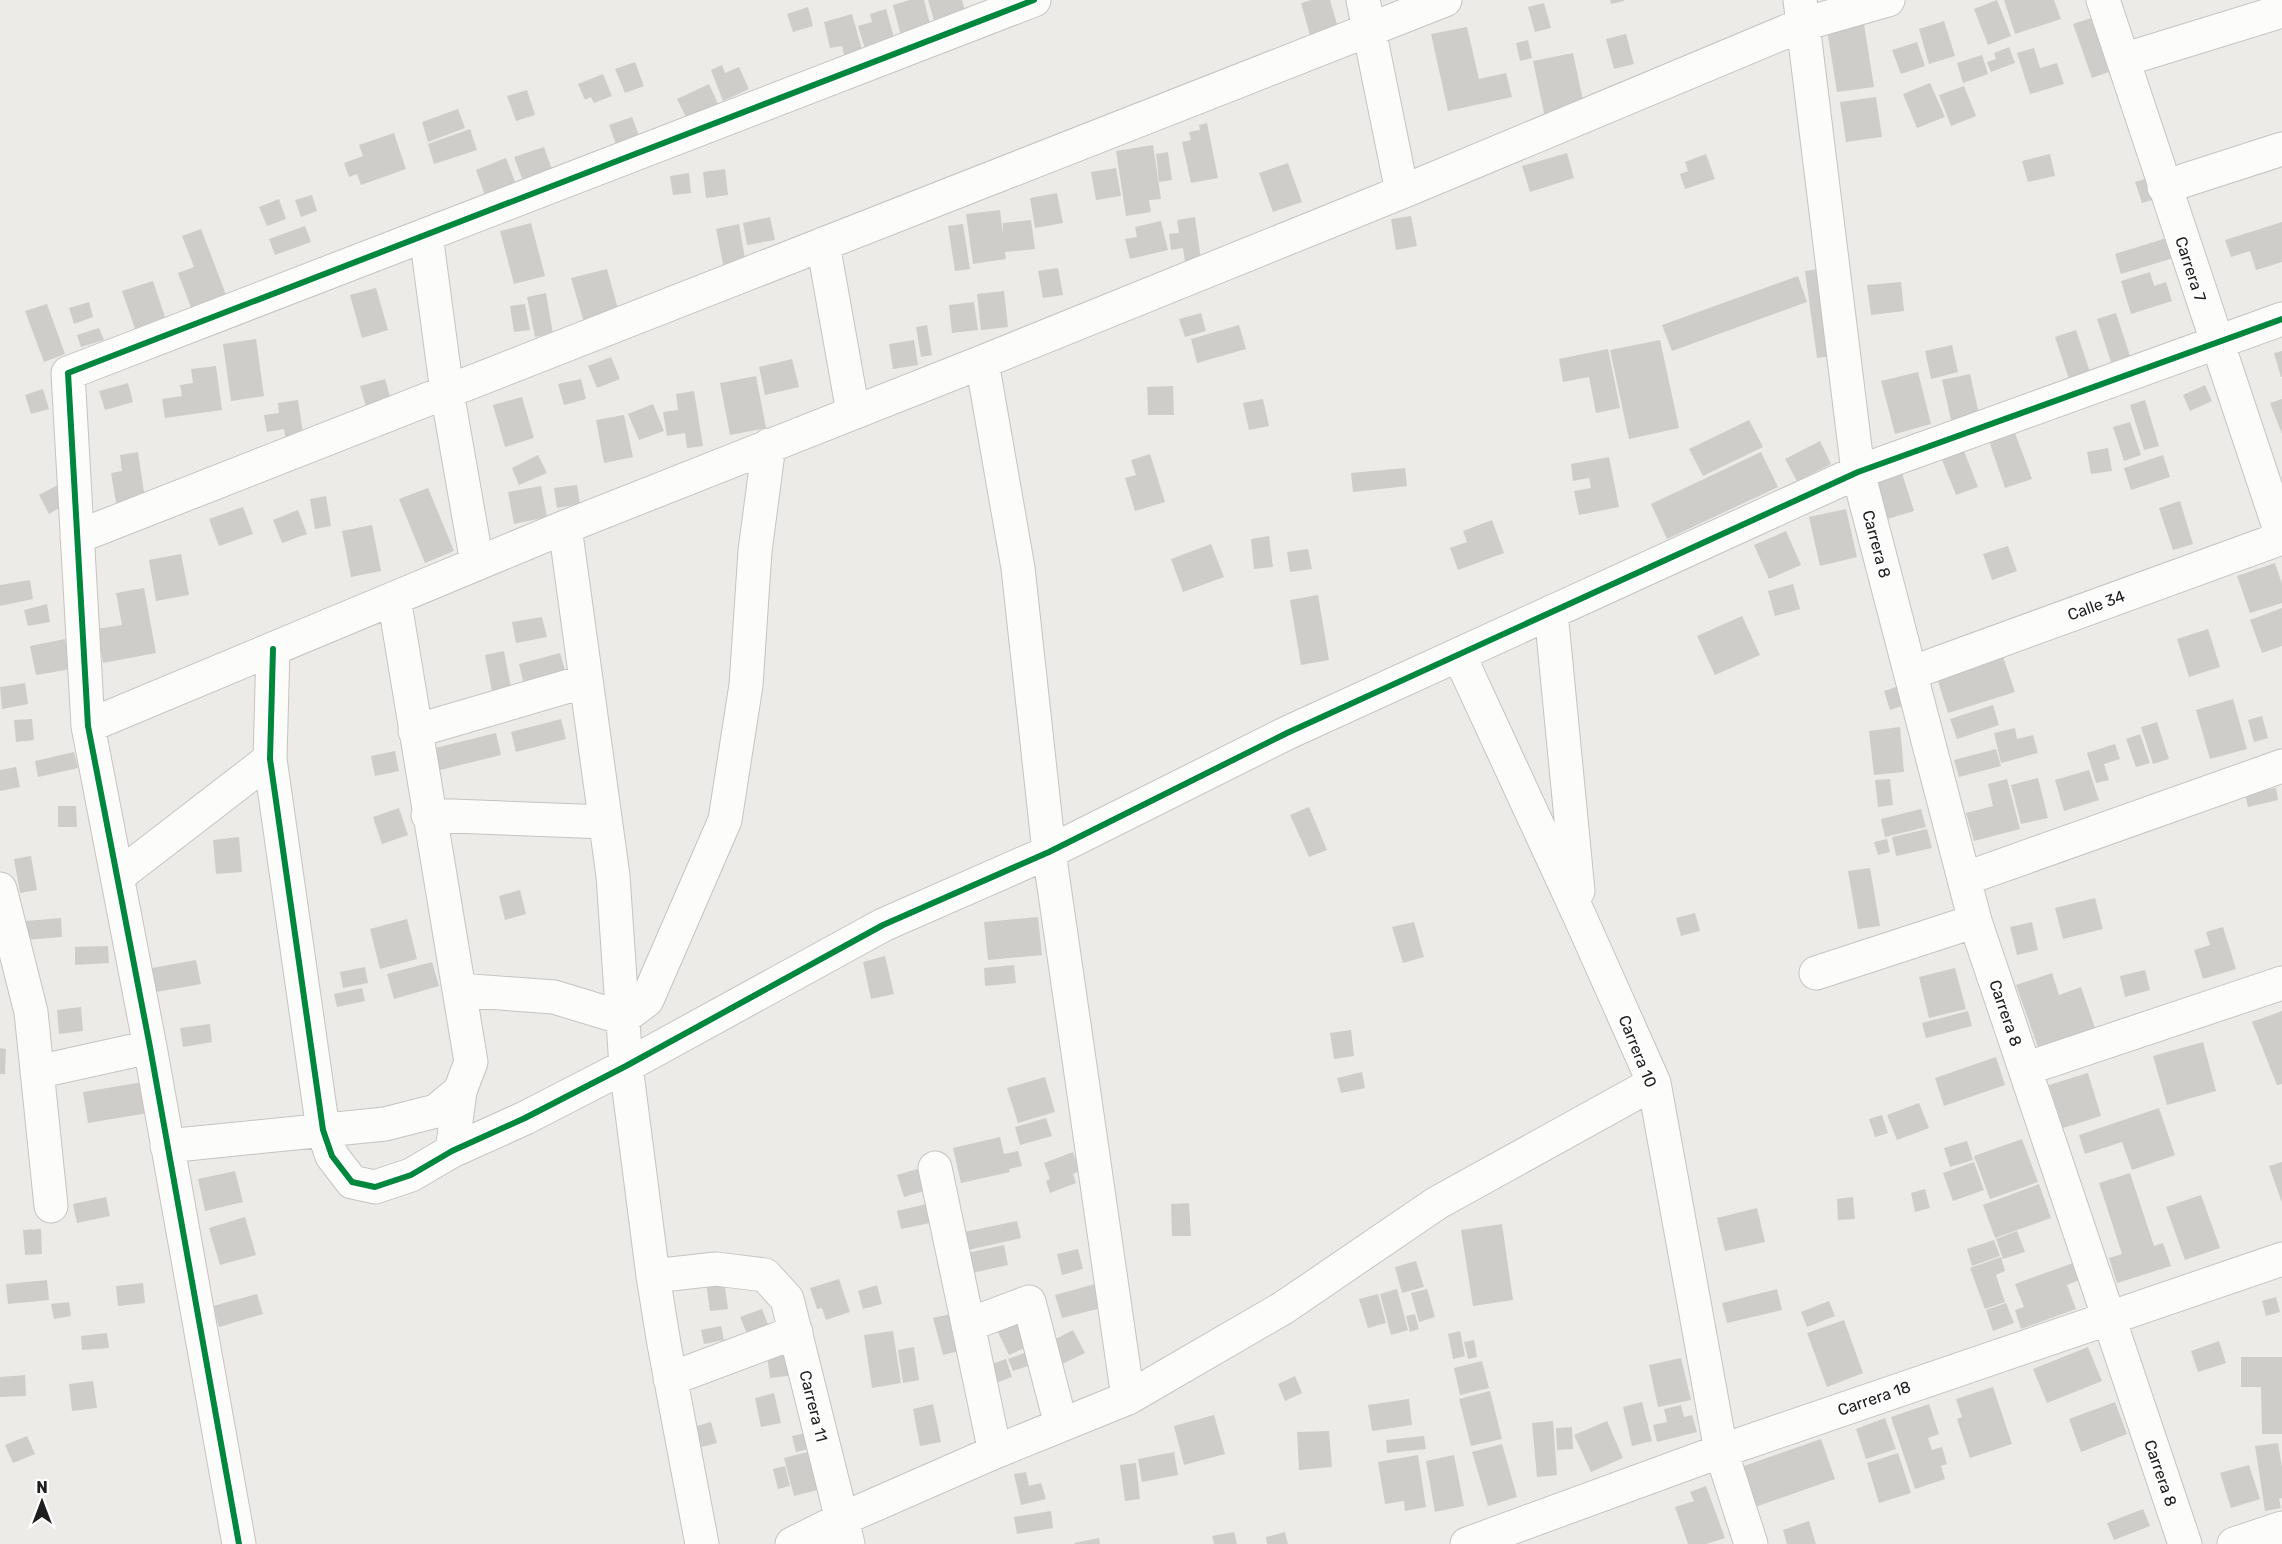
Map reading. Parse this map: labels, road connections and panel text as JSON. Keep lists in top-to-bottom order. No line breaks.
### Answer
{"streets":{"street":["Carrera 7","Carrera 8","Calle 34","Carrera 10","Carrera 18","Carrera 11"]},"crossings":[["Carrera 7","Calle 34"],["Carrera 8","Calle 34"],["Carrera 8","Carrera 18"],["Carrera 10","Carrera 18"]],"north":"top"}
